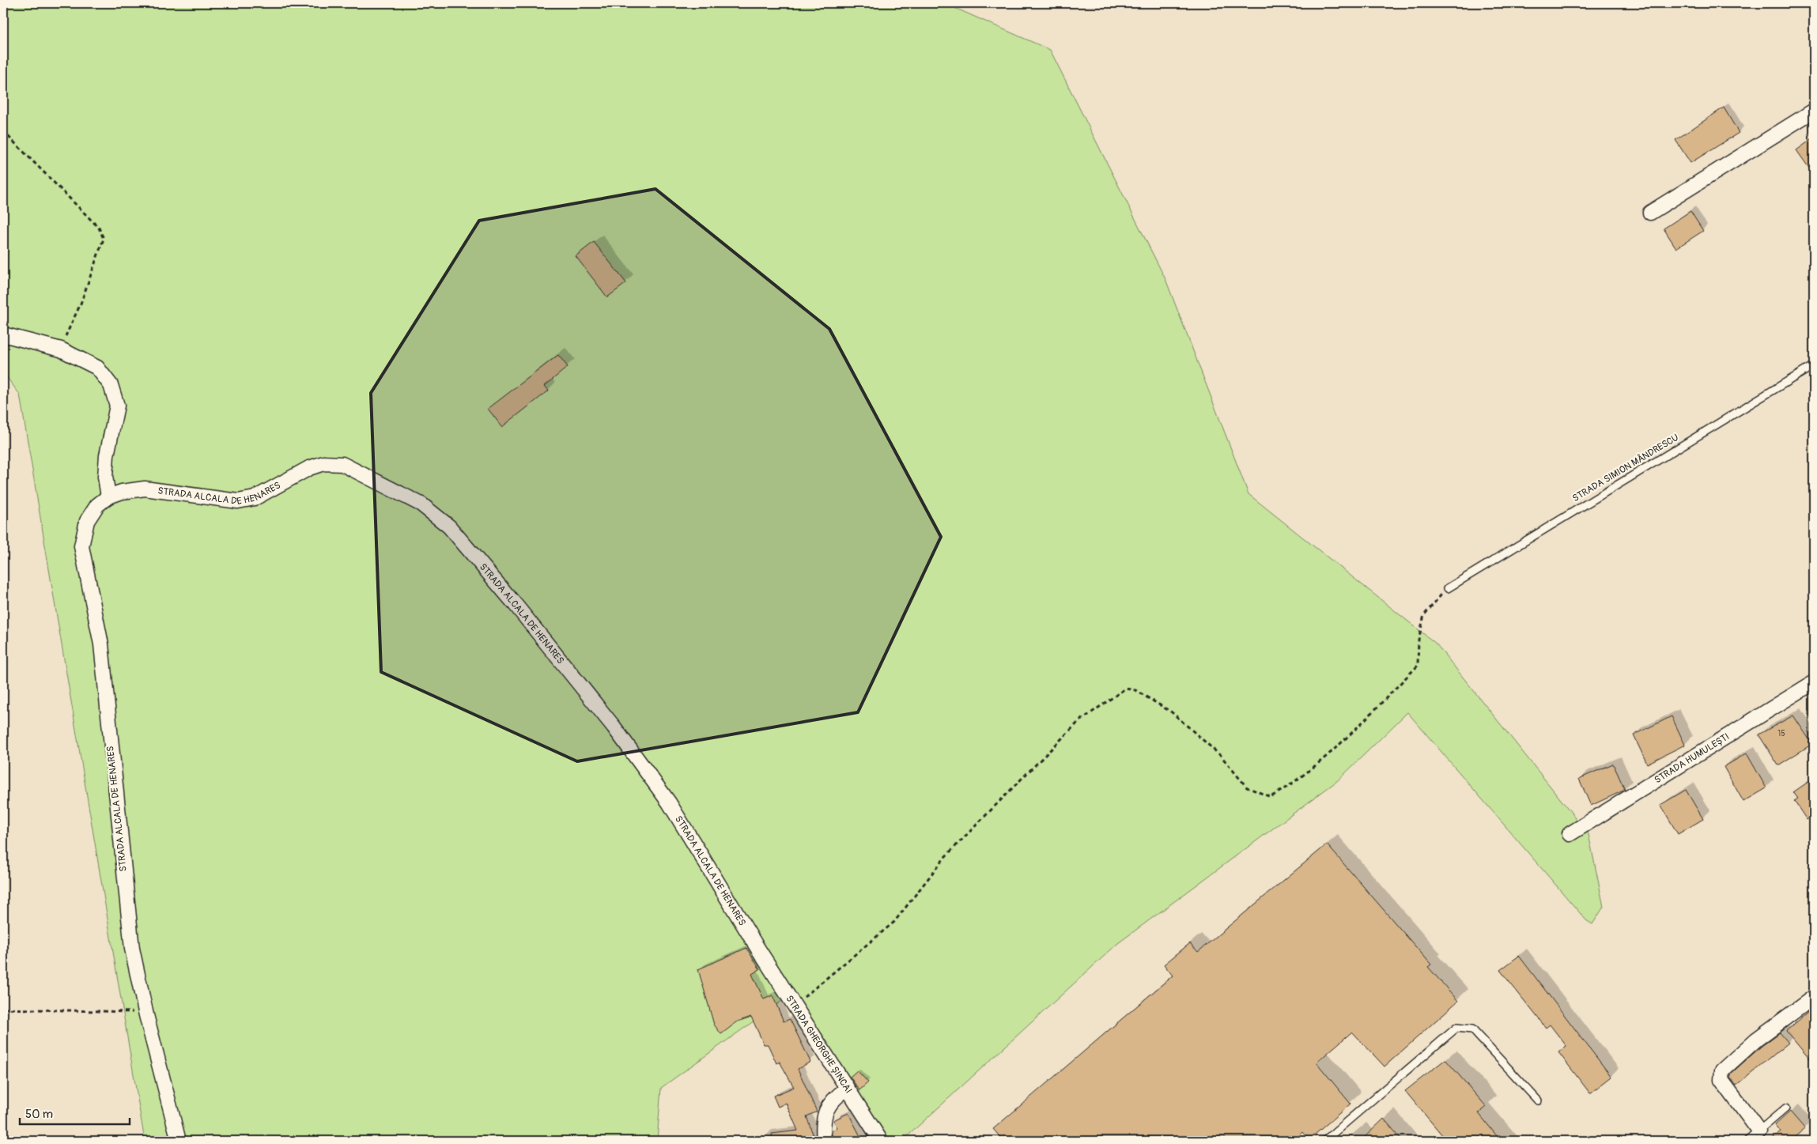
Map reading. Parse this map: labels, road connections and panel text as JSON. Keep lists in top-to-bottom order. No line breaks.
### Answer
{"streets":{"street":["STRADA ALCALA DE HENARES","STRADA HUMULEȘTI","STRADA GHEORGHE ȘINCAI"],"lane":["STRADA SIMION MÂNDRESCU"]},"crossings":[["STRADA ALCALA DE HENARES","STRADA GHEORGHE ȘINCAI"]],"house_numbers":["15"],"scale_bar":"50 m"}
